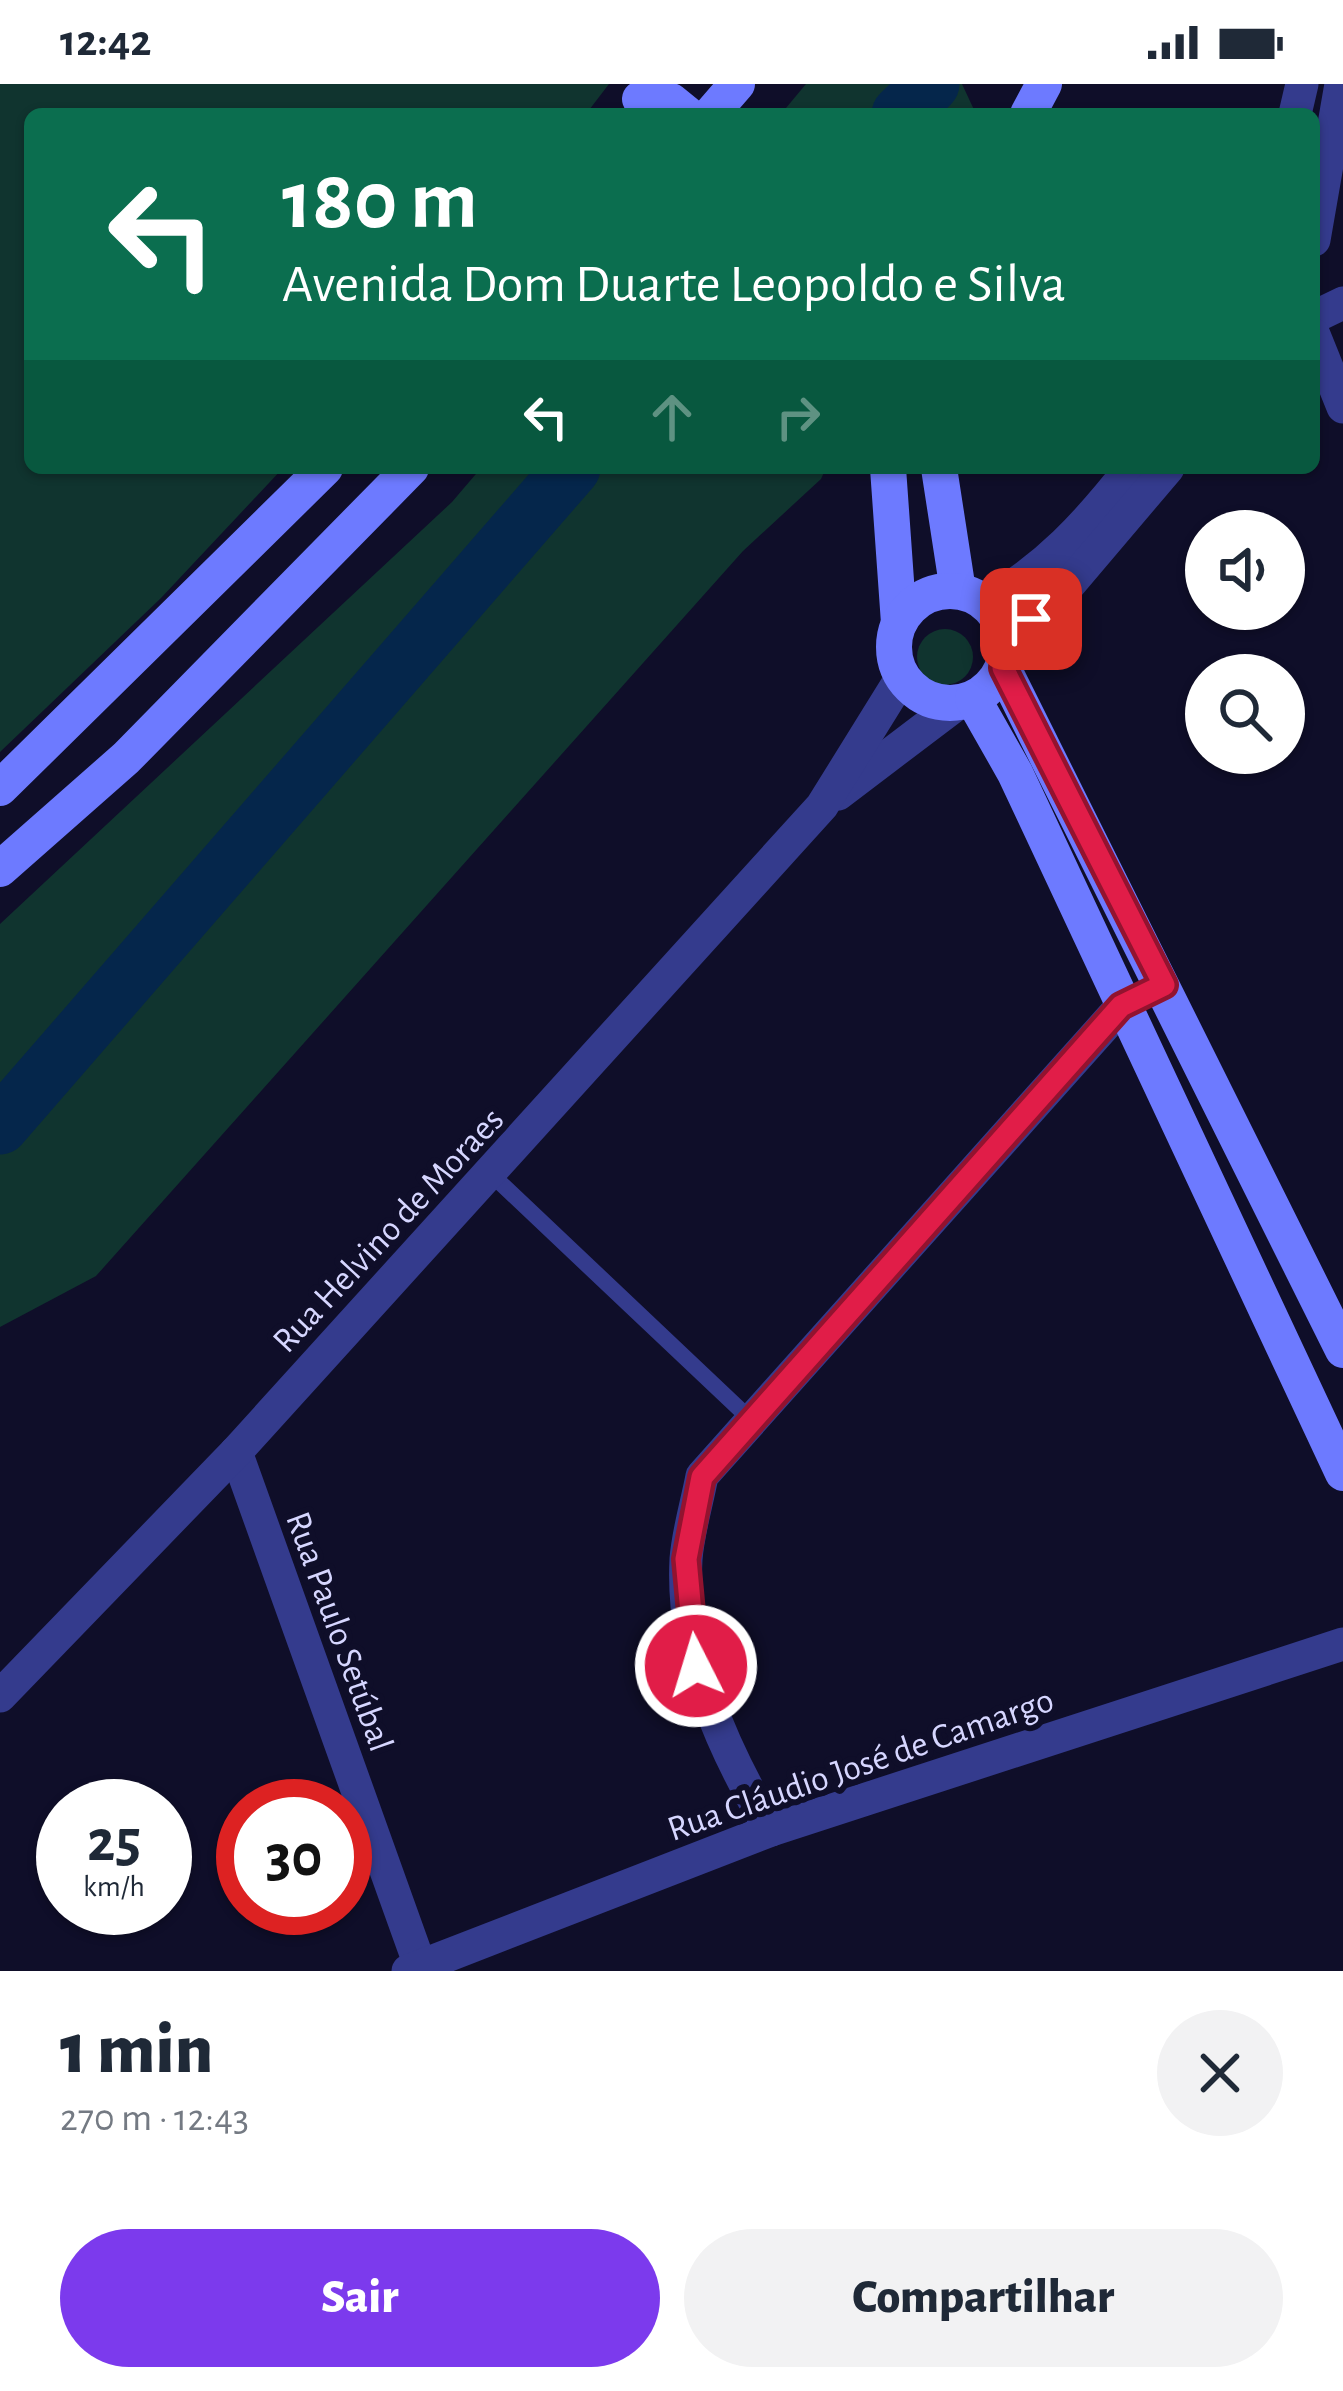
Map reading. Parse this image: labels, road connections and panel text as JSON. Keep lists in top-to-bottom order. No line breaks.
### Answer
{"streets":{"street":["Rua Helvino de Moraes","Rua Paulo Setúbal","Rua Cláudio José de Camargo"]},"crossings":[["Rua Helvino de Moraes","Rua Paulo Setúbal"],["Rua Paulo Setúbal","Rua Cláudio José de Camargo"]],"page":{"status":"12:42","turn":["180 m","Avenida Dom Duarte Leopoldo e Silva"],"speed":"25 km/h","limit":"30","heading":["1 min","270 m · 12:43"],"buttons":["Sair","Compartilhar"]}}
